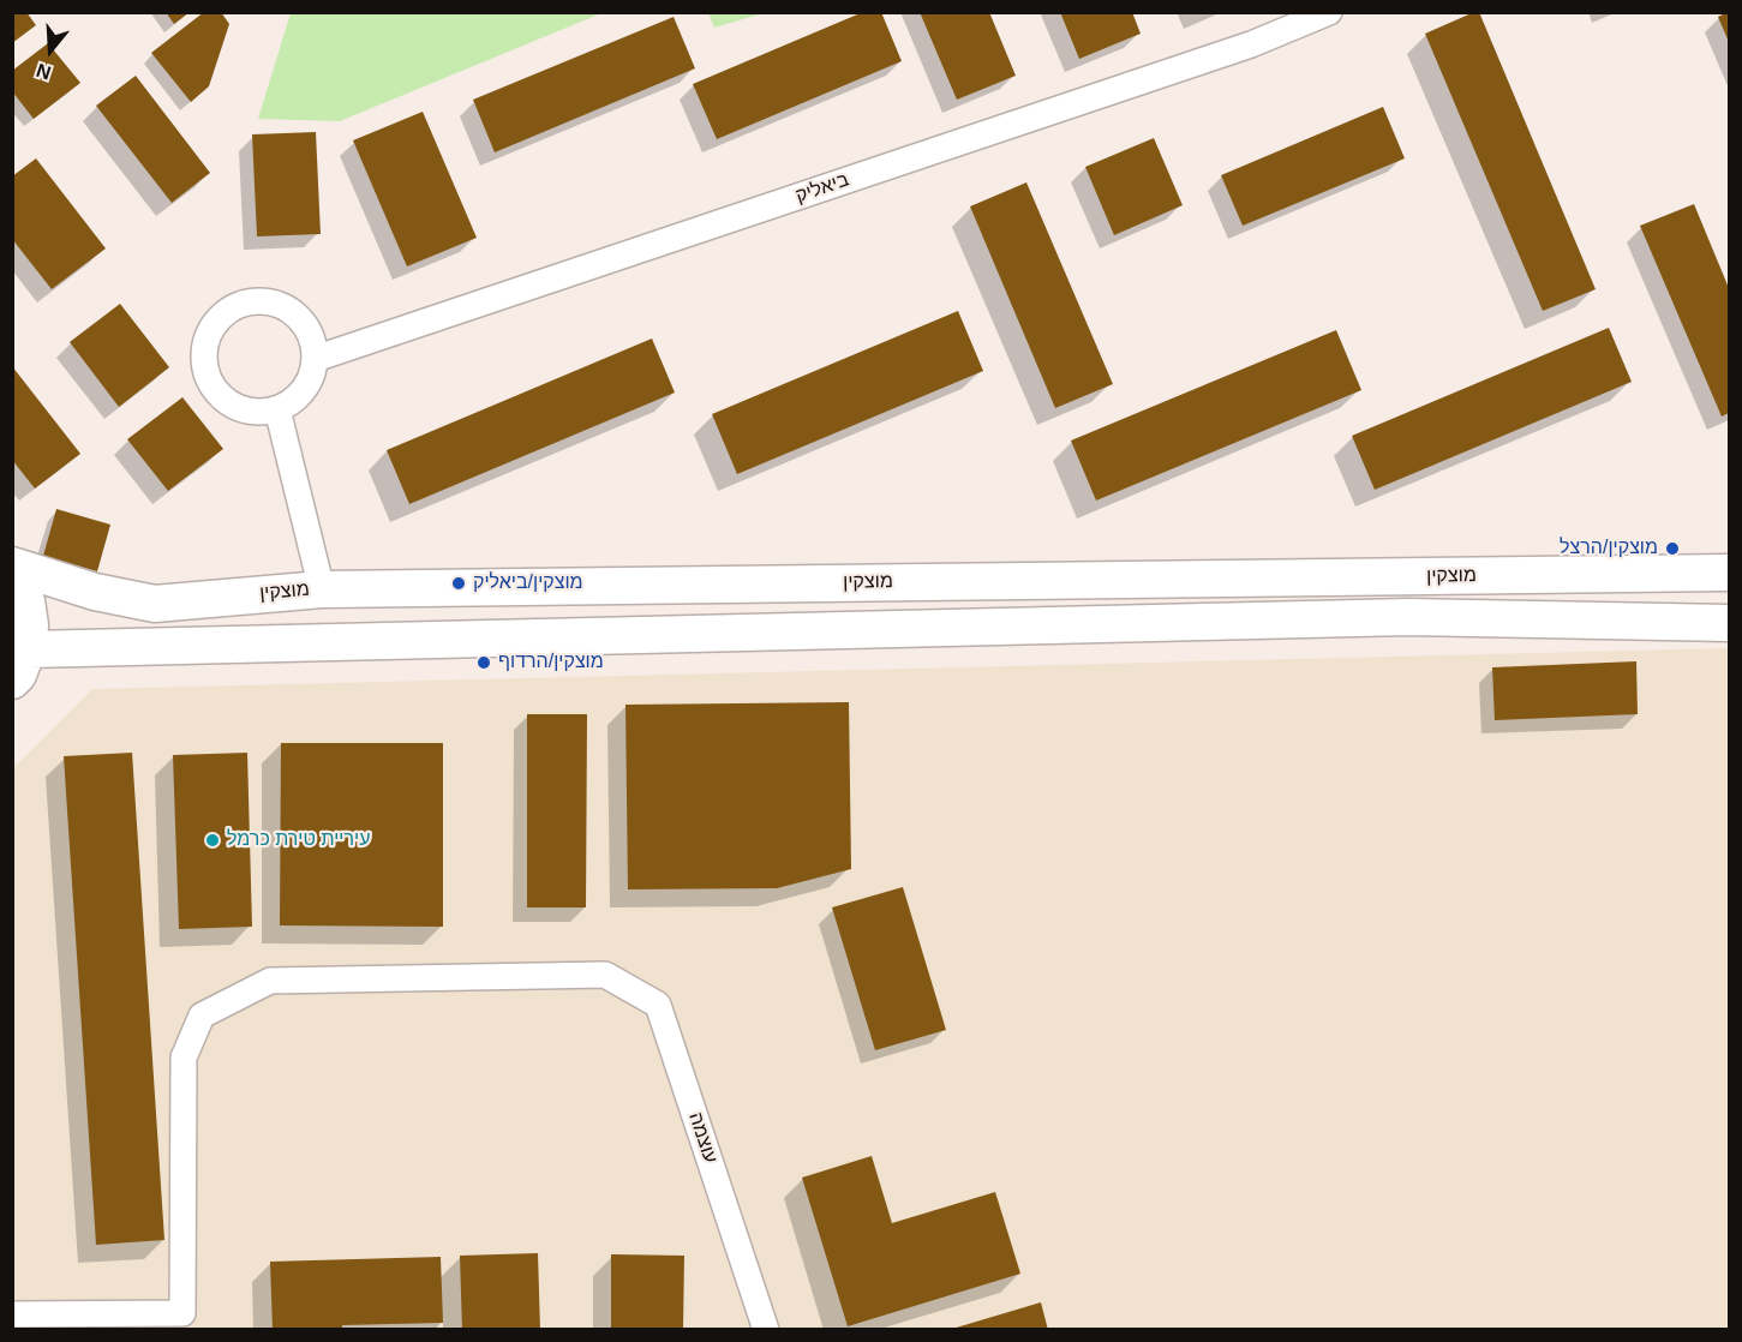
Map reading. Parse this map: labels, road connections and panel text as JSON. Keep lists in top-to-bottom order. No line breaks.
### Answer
{"streets":{"street":["ביאליק","מוצקין","עוצמה"]},"places":["מוצקין/הרצל","מוצקין/ביאליק","מוצקין/הרדוף","עיריית טירת כרמל"],"north":"bottom"}
